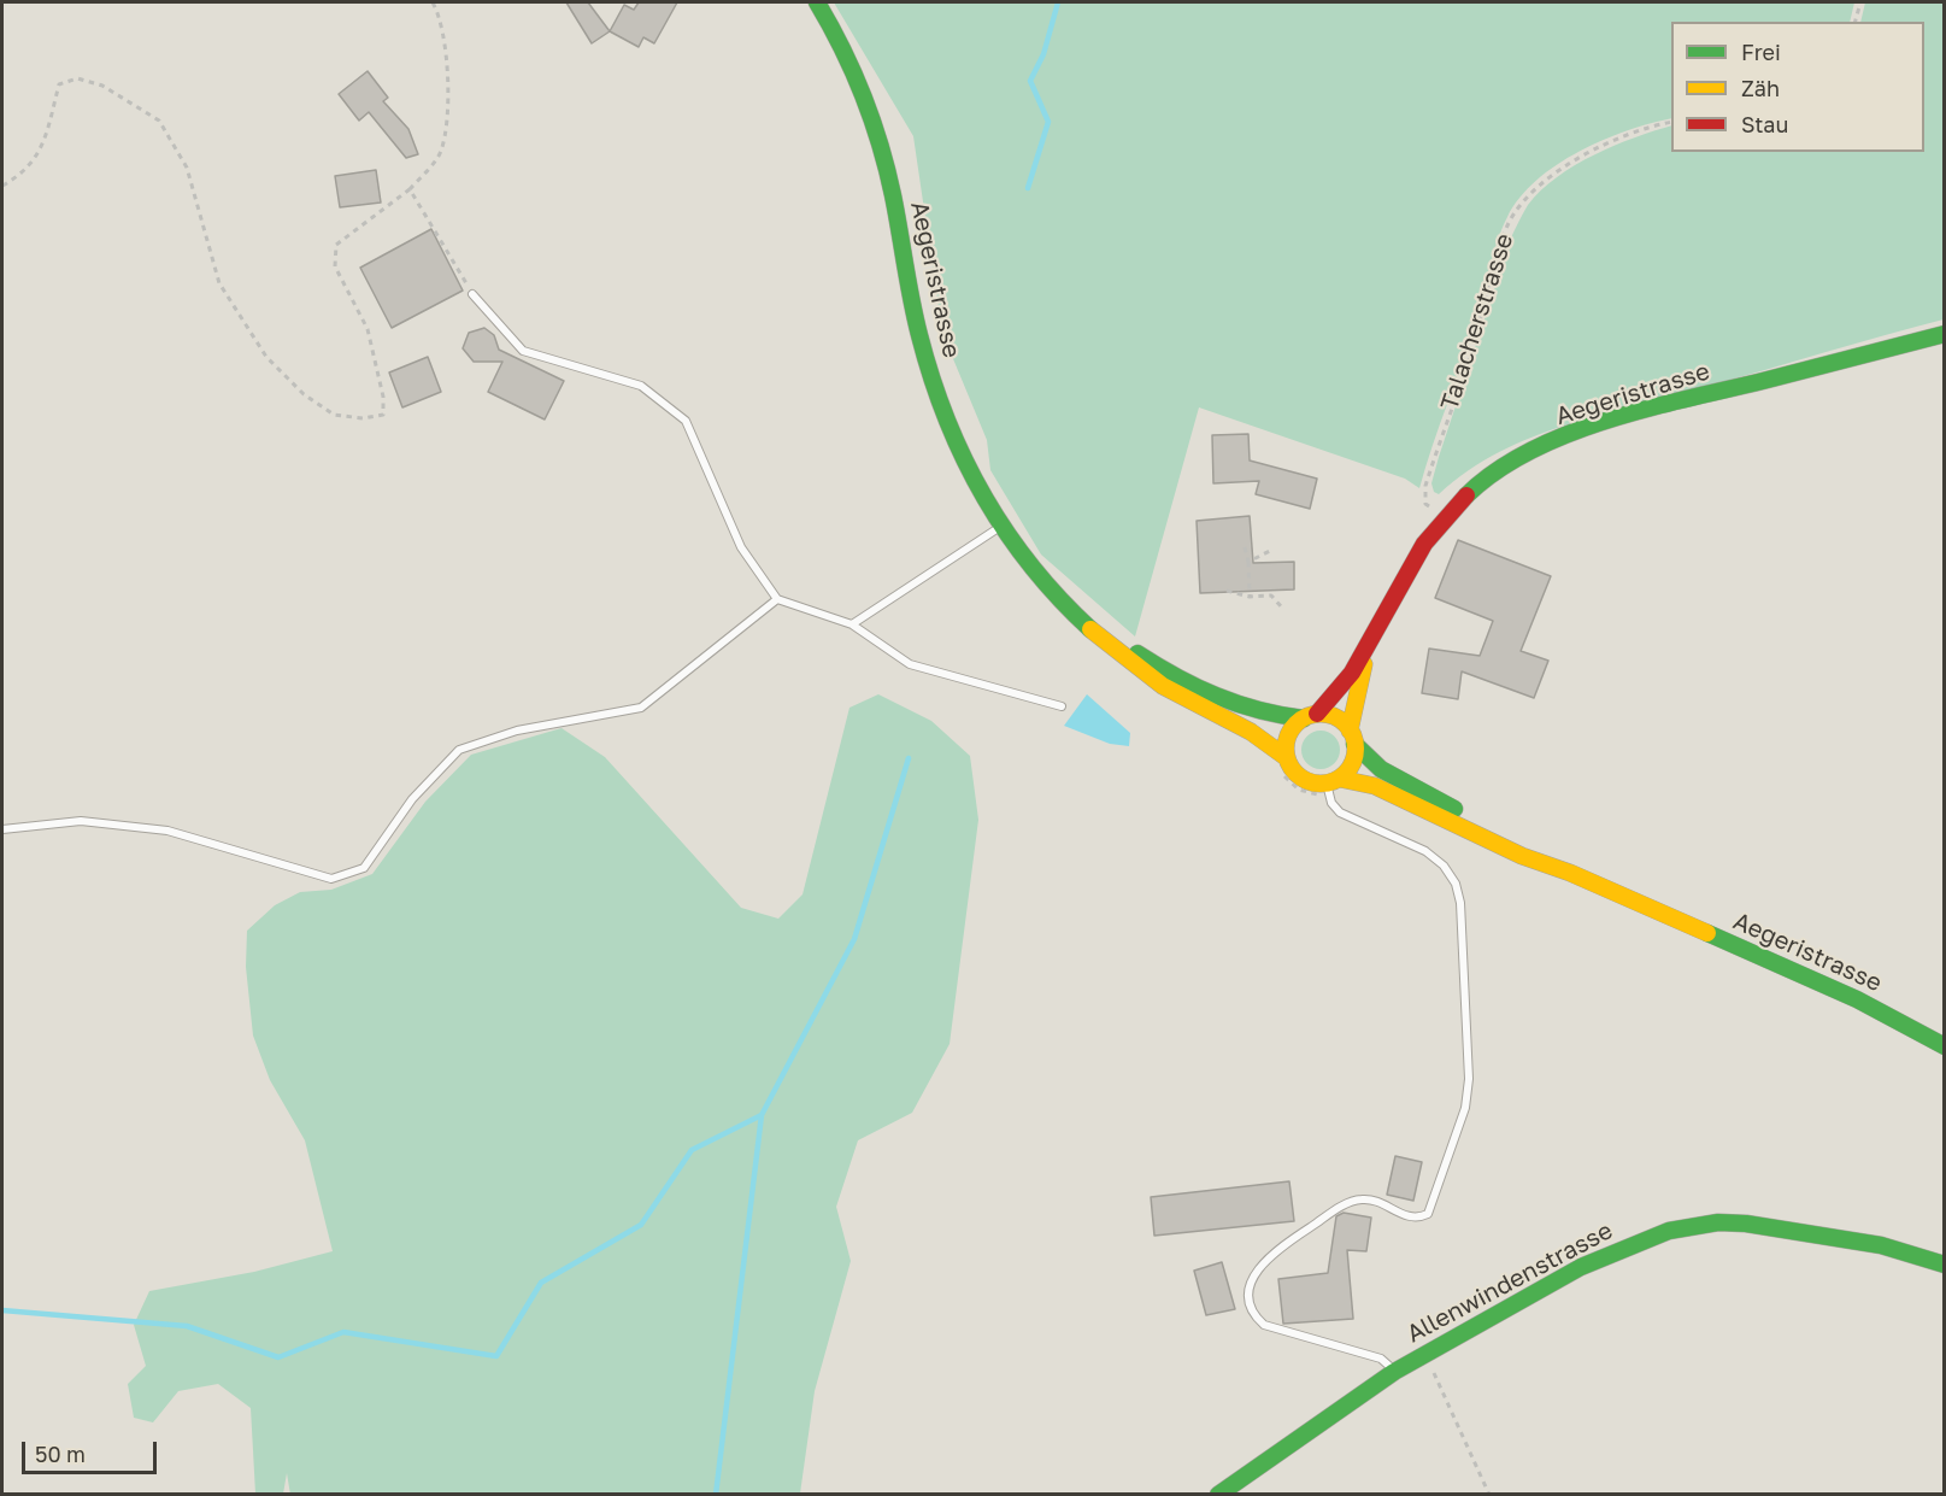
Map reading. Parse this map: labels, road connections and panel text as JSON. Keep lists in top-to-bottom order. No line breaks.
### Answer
{"streets":{"main road":["Aegeristrasse","Allenwindenstrasse"],"path":["Talacherstrasse"]},"crossings":[["Aegeristrasse","Talacherstrasse"]],"legend":["Frei","Zäh","Stau"],"scale_bar":"50 m"}
